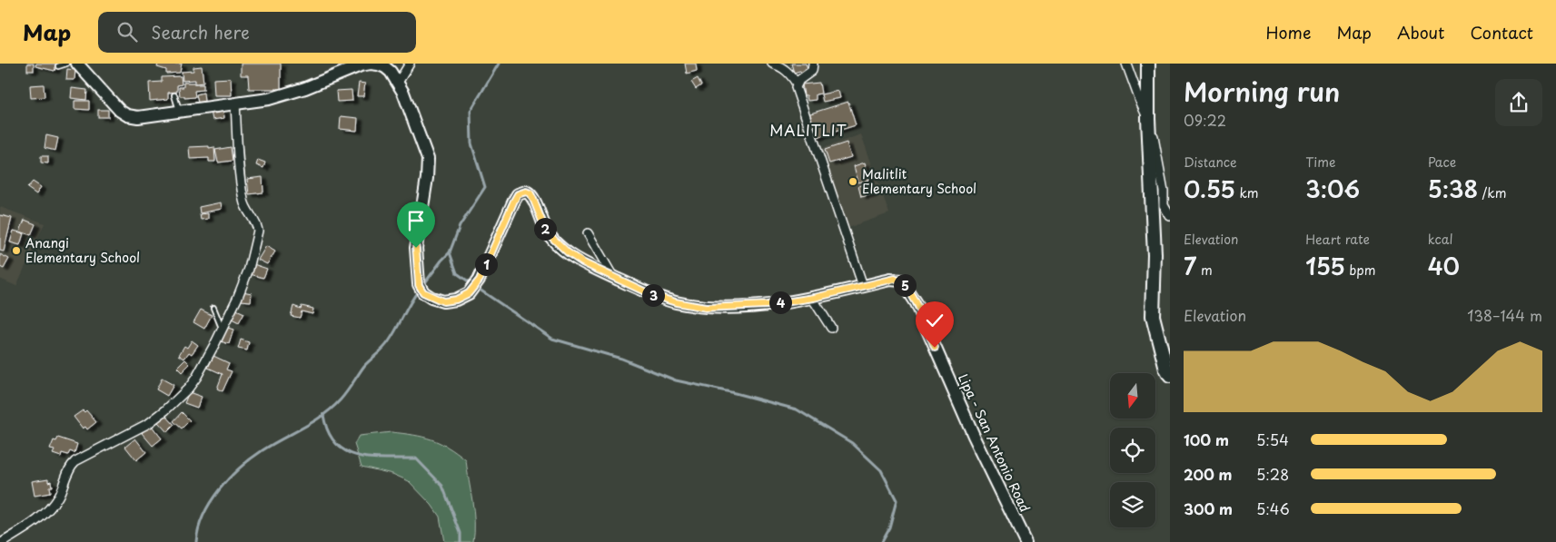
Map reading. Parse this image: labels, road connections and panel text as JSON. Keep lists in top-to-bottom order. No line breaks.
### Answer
{"streets":{"street":["Lipa - San Antonio Road"]},"districts":["MALITLIT"],"places":["Malitlit Elementary School","Anangi Elementary School"],"north":"bottom","page":{"header":"Map","search":"Search here","nav":["Home","Map","About","Contact"],"heading":["Morning run","09:22"],"stats":[["Distance","0.55 km"],["Time","3:06"],["Pace","5:38 /km"],["Elevation","7 m"],["Heart rate","155 bpm"],["kcal","40"]],"pins":["2","1","5","3","4"],"chart":["Elevation","138–144 m"],"list":[{"name":"100 m","note":"5:54"},{"name":"200 m","note":"5:28"},{"name":"300 m","note":"5:46"}]}}
